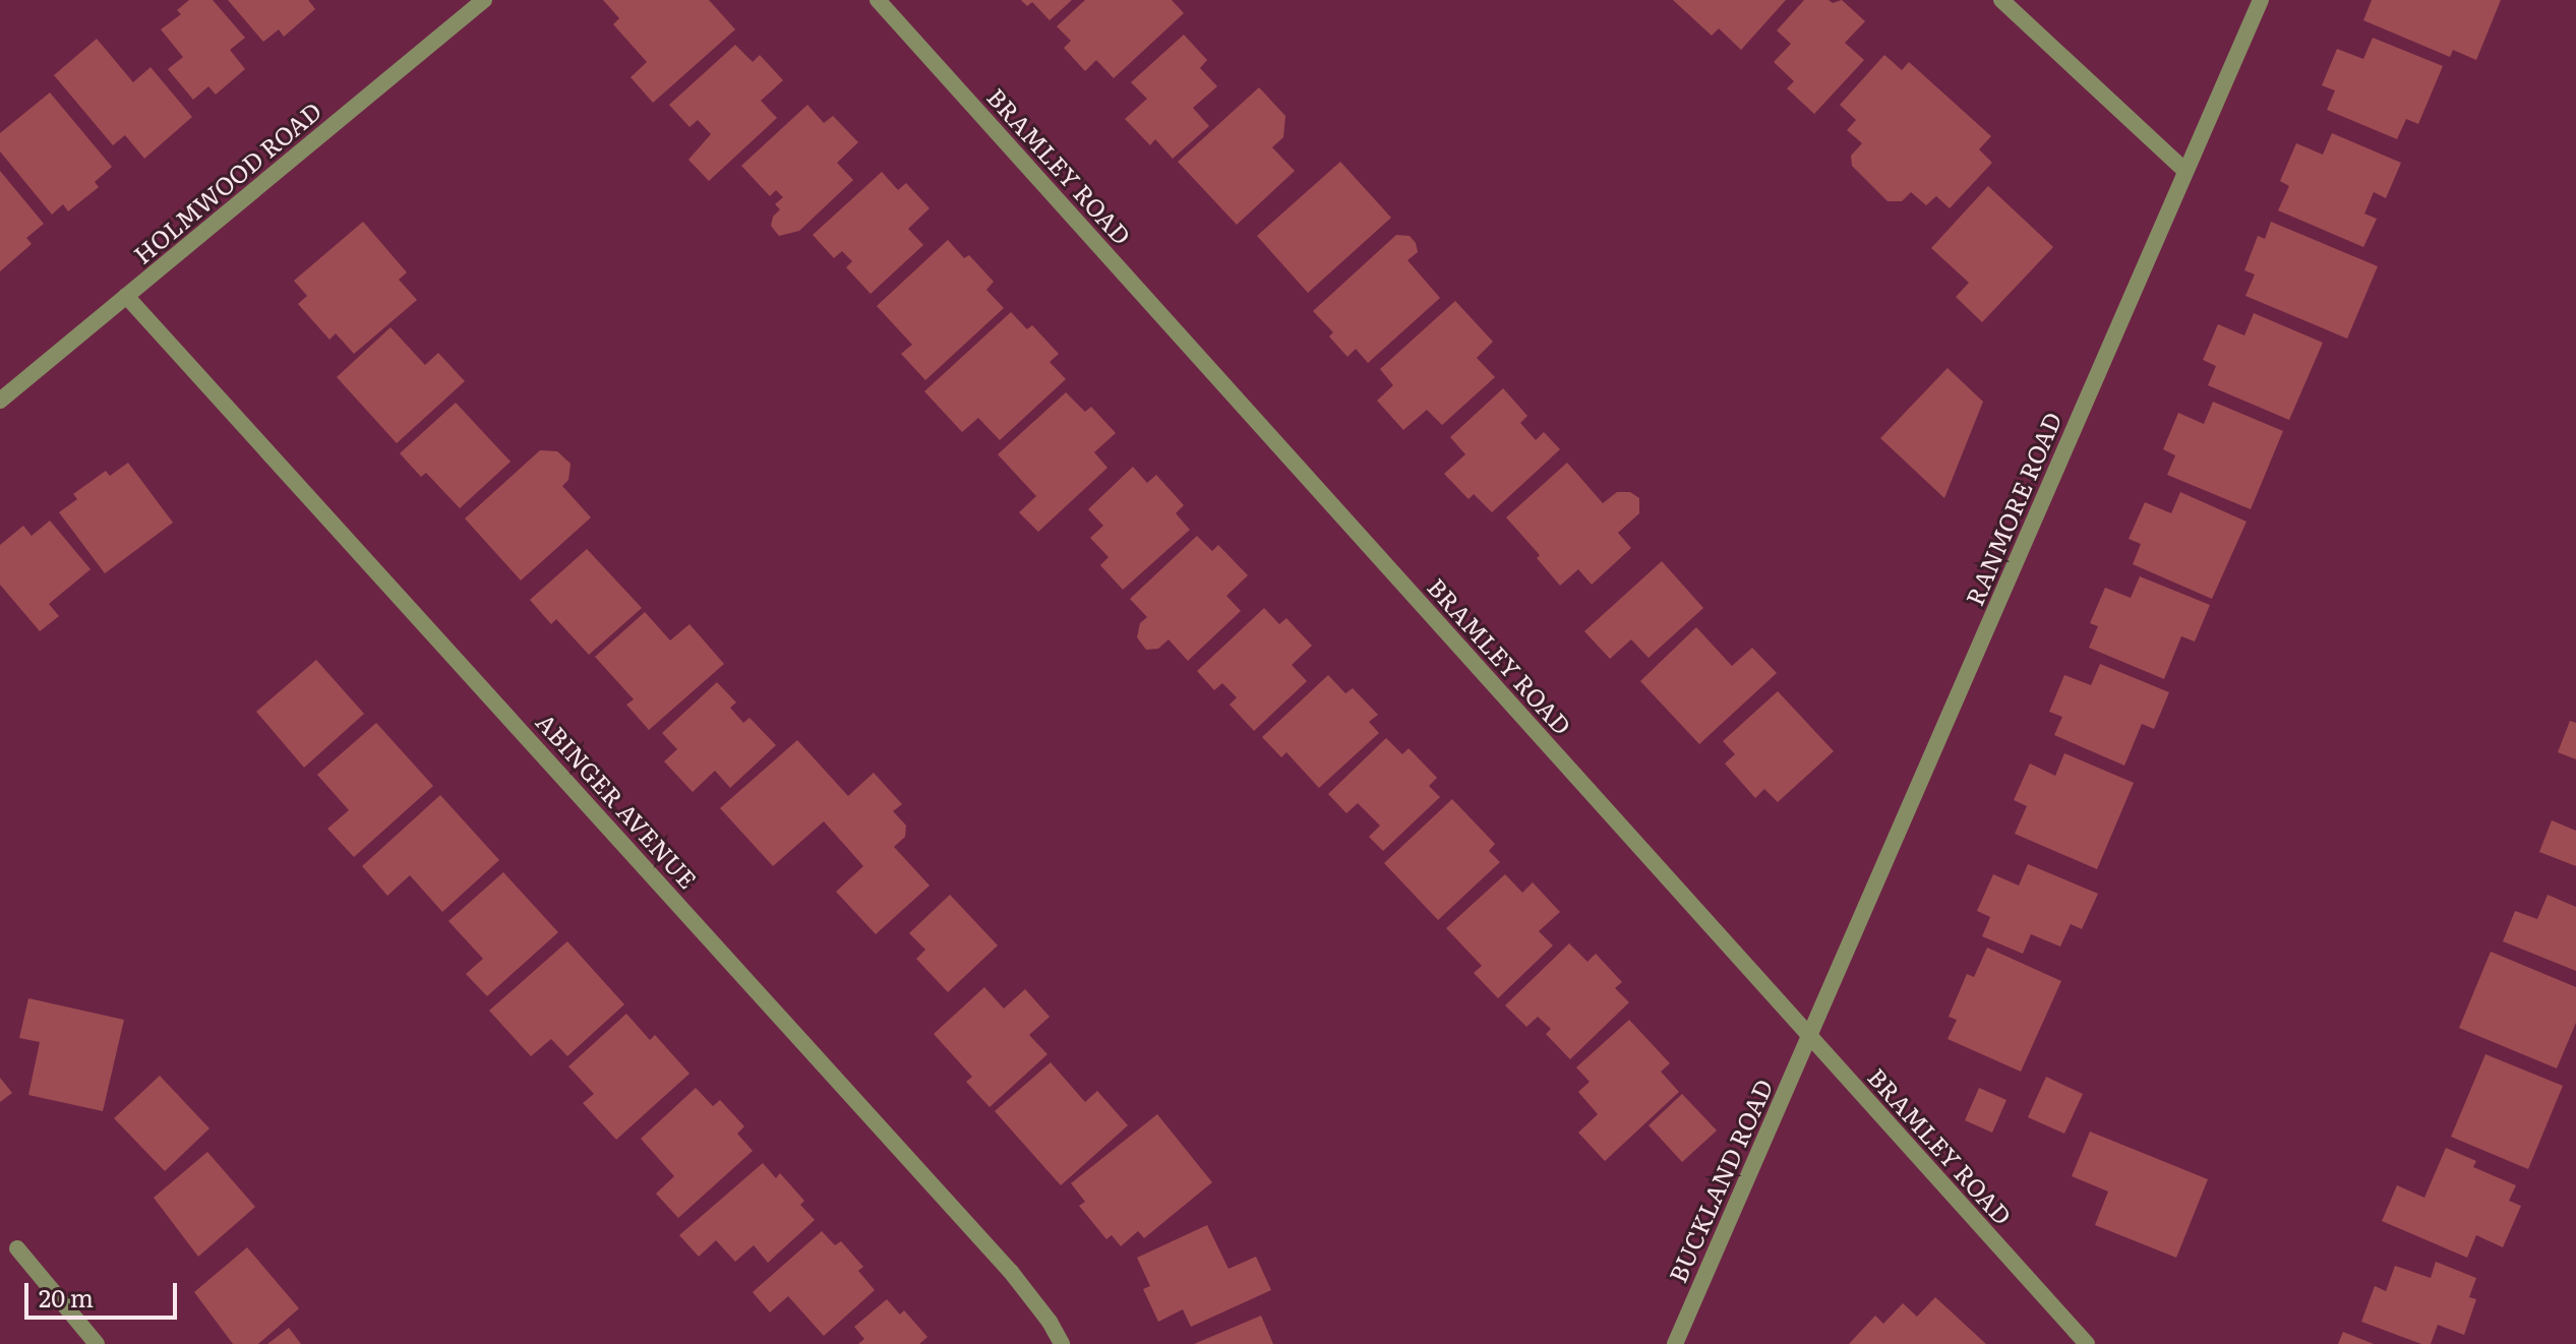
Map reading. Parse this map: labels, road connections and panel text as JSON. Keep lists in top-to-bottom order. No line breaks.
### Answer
{"streets":{"street":["BRAMLEY ROAD","HOLMWOOD ROAD","RANMORE ROAD","ABINGER AVENUE","BUCKLAND ROAD"]},"crossings":[["BRAMLEY ROAD","RANMORE ROAD"],["BRAMLEY ROAD","BUCKLAND ROAD"],["HOLMWOOD ROAD","ABINGER AVENUE"],["RANMORE ROAD","BUCKLAND ROAD"]],"scale_bar":"20 m"}
